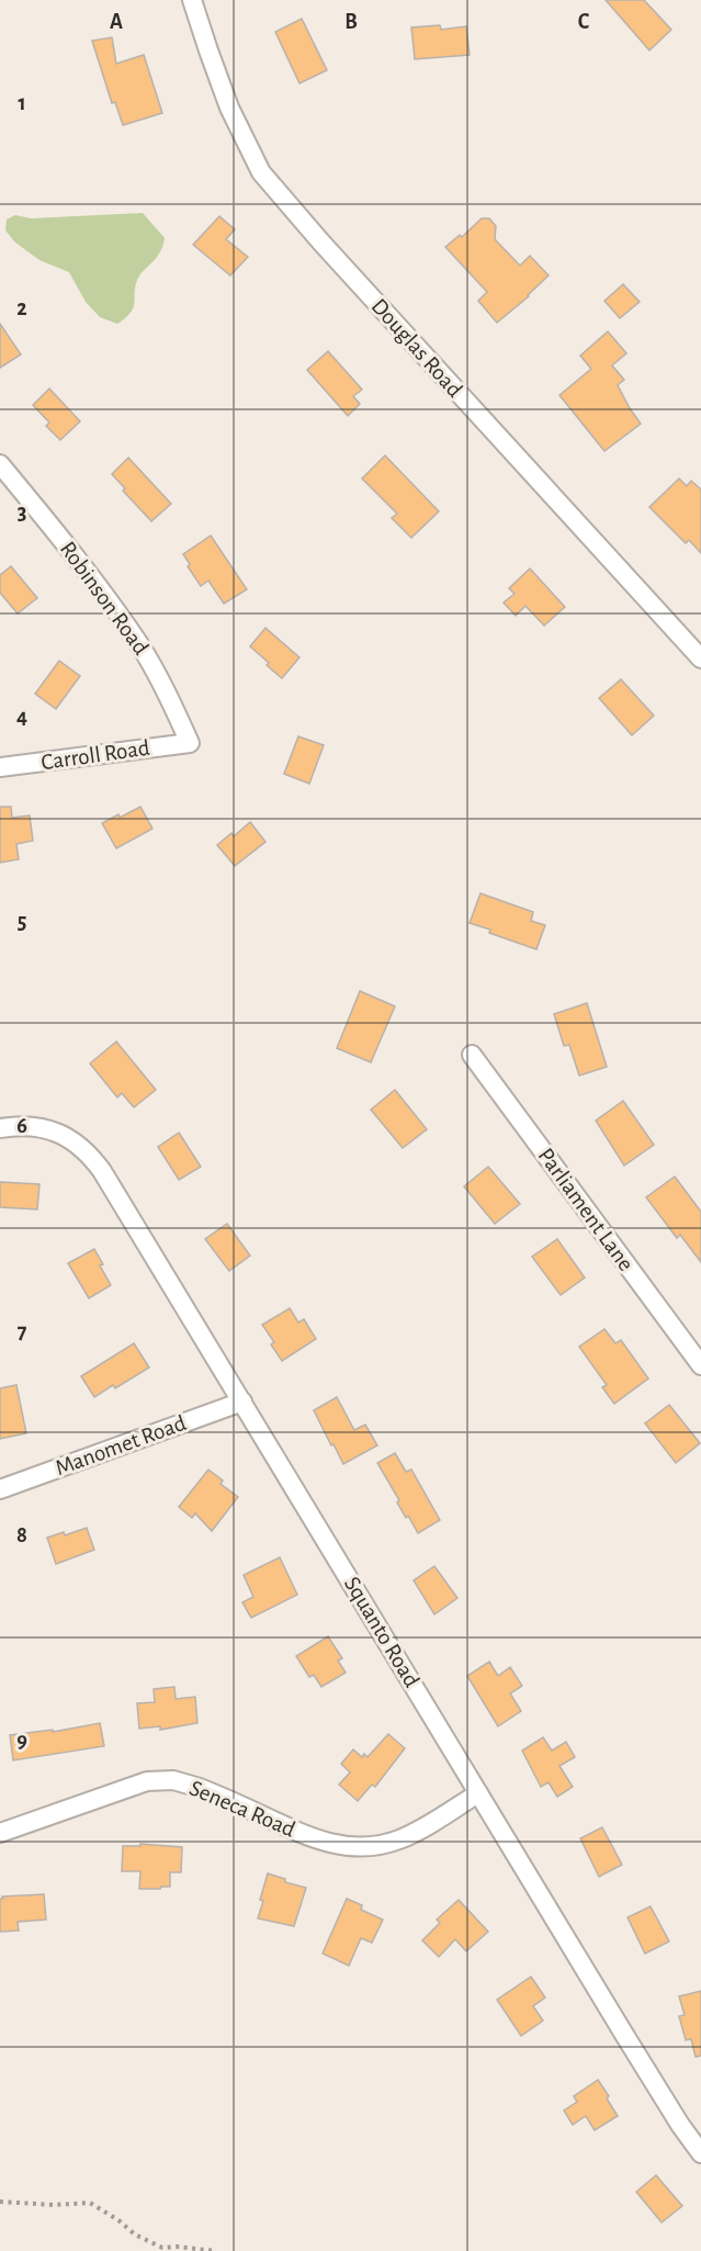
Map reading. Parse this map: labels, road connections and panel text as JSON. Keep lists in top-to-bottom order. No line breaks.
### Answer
{"streets":{"street":["Douglas Road","Robinson Road","Carroll Road","Parliament Lane","Manomet Road","Squanto Road","Seneca Road"]},"crossings":[["Robinson Road","Carroll Road"],["Manomet Road","Squanto Road"],["Squanto Road","Seneca Road"]],"grid":{"columns":["A","B","C"],"rows":["1","2","3","4","5","6","7","8","9"]}}
